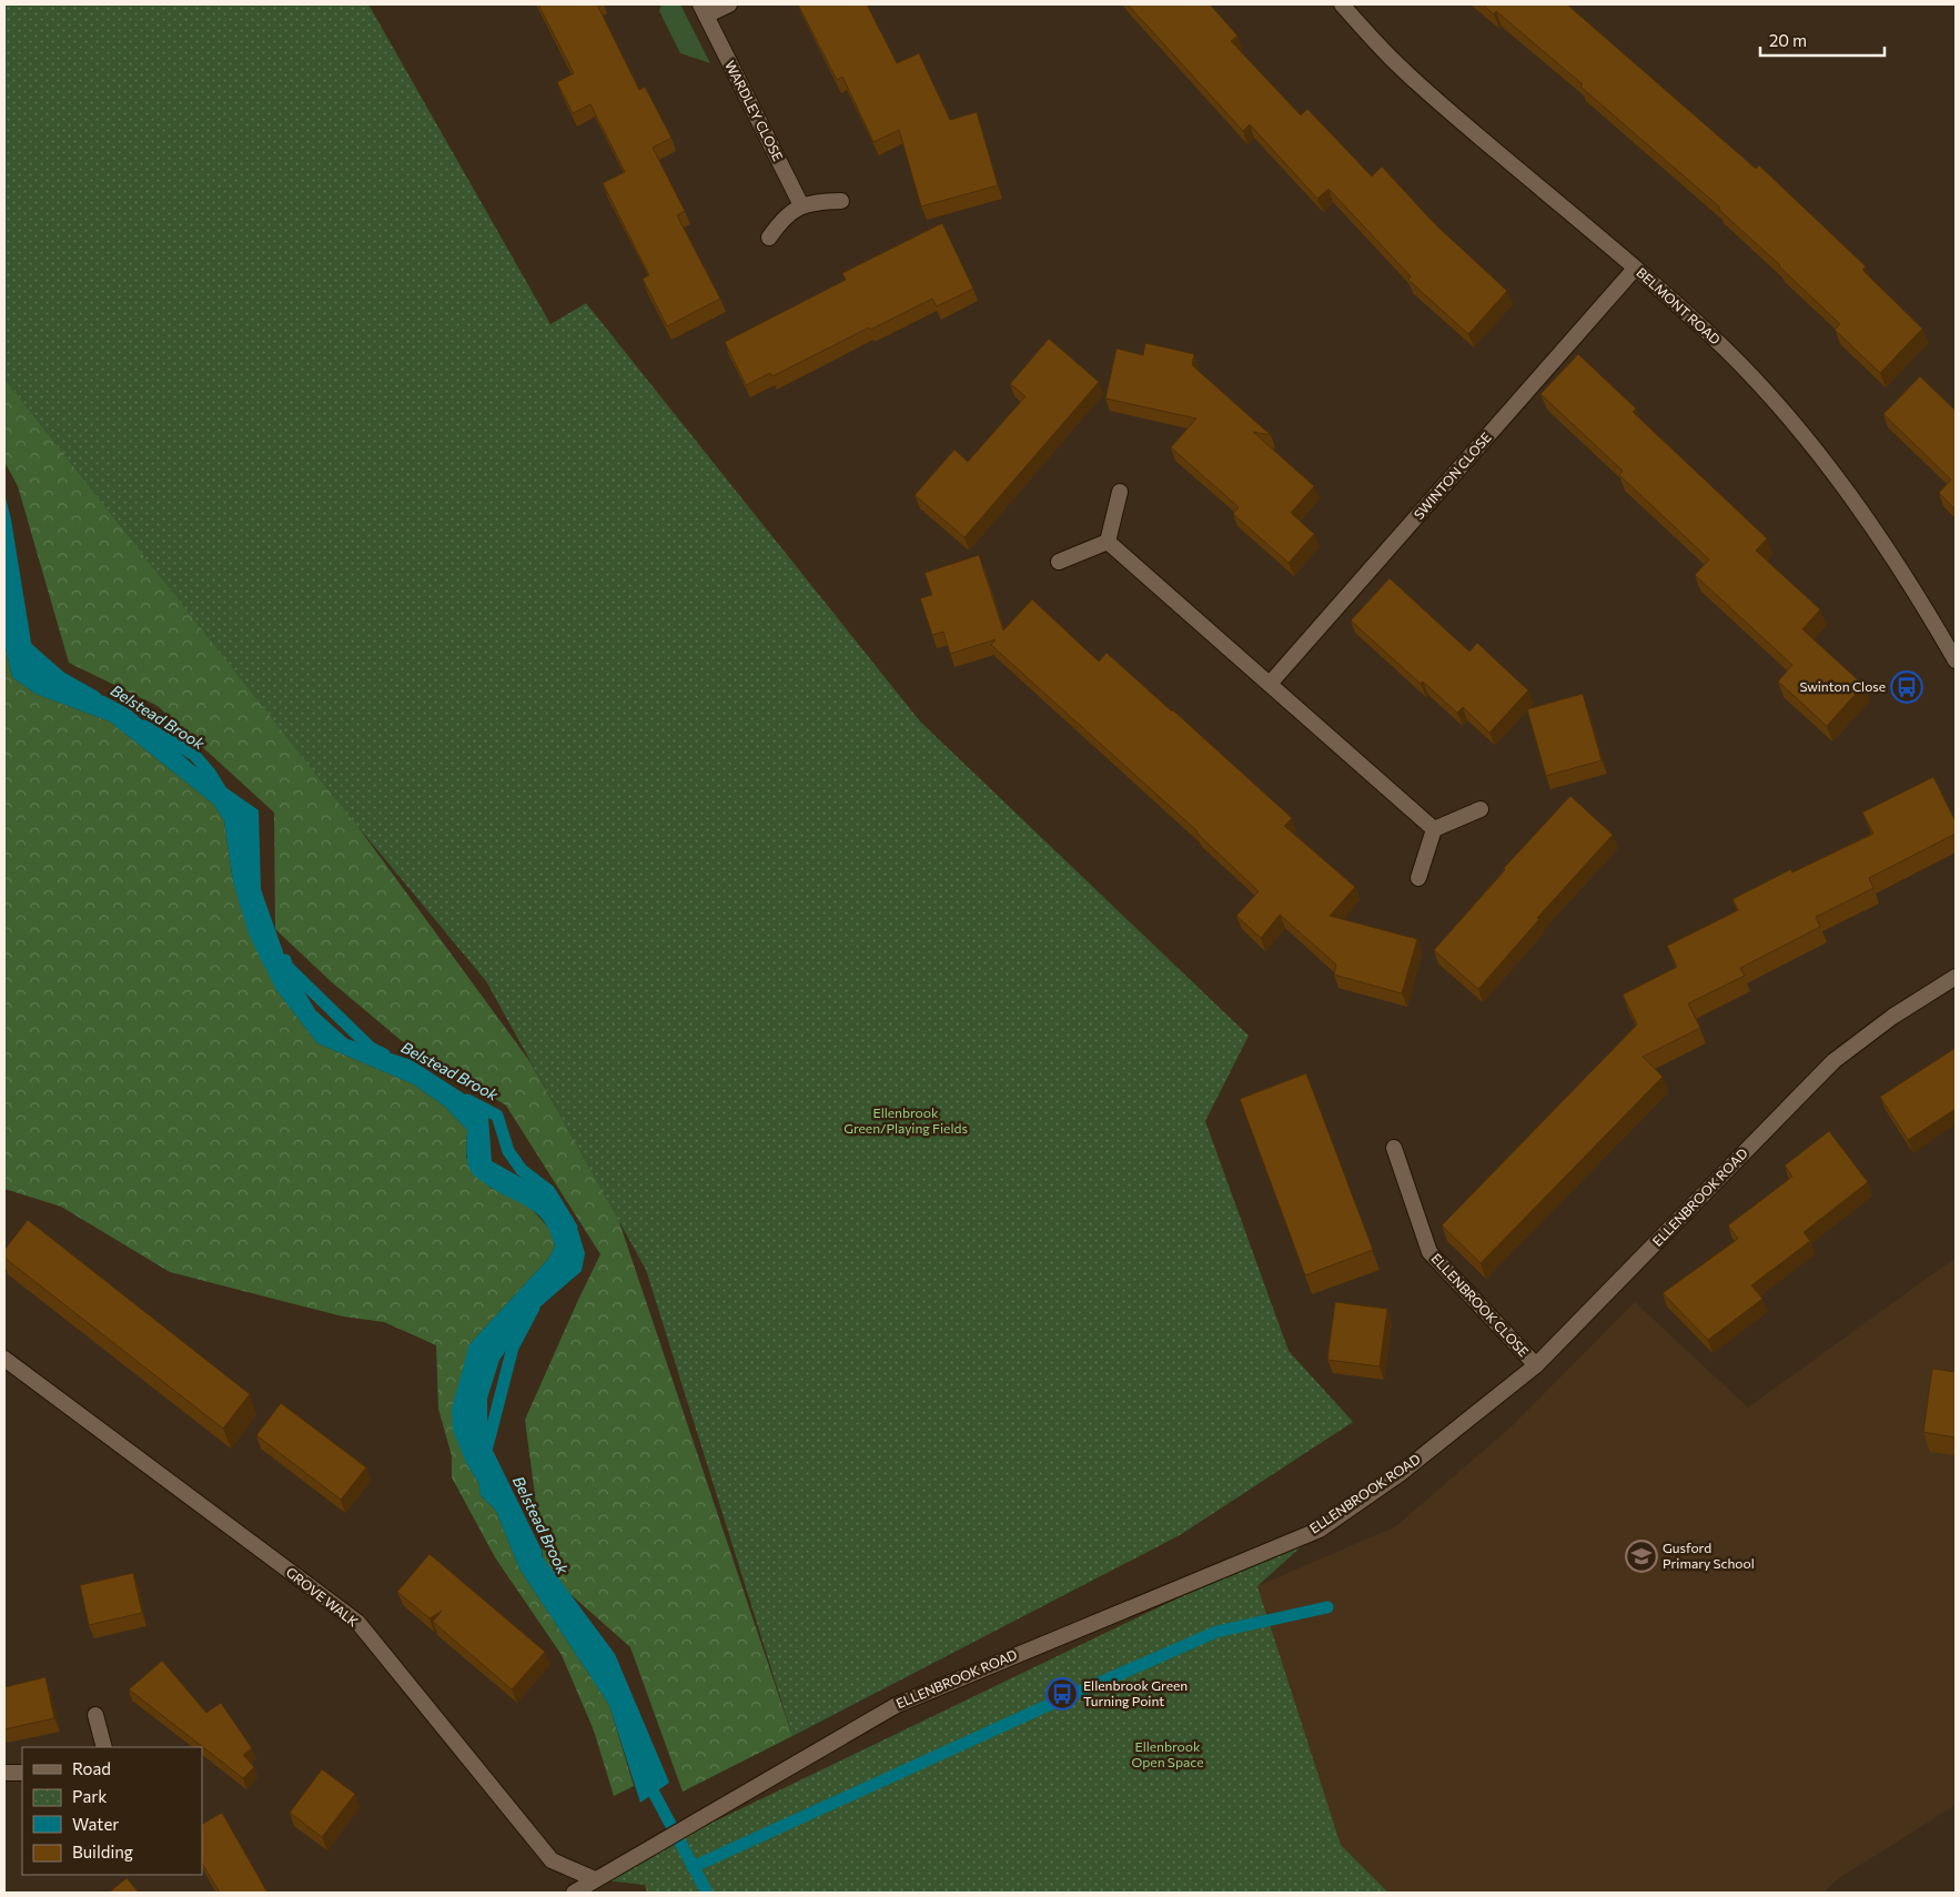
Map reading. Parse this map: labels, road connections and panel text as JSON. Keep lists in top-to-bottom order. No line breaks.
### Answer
{"streets":{"street":["WARDLEY CLOSE","BELMONT ROAD","SWINTON CLOSE","ELLENBROOK ROAD","ELLENBROOK CLOSE","GROVE WALK"]},"crossings":[["BELMONT ROAD","SWINTON CLOSE"],["ELLENBROOK ROAD","ELLENBROOK CLOSE"],["ELLENBROOK ROAD","GROVE WALK"]],"water":["Belstead Brook"],"parks":["Ellenbrook Green/Playing Fields","Ellenbrook Open Space"],"places":{"bus stop":["Swinton Close","Ellenbrook Green Turning Point"],"school or university":["Gusford Primary School"]},"legend":["Road","Park","Water","Building"],"scale_bar":"20 m"}
